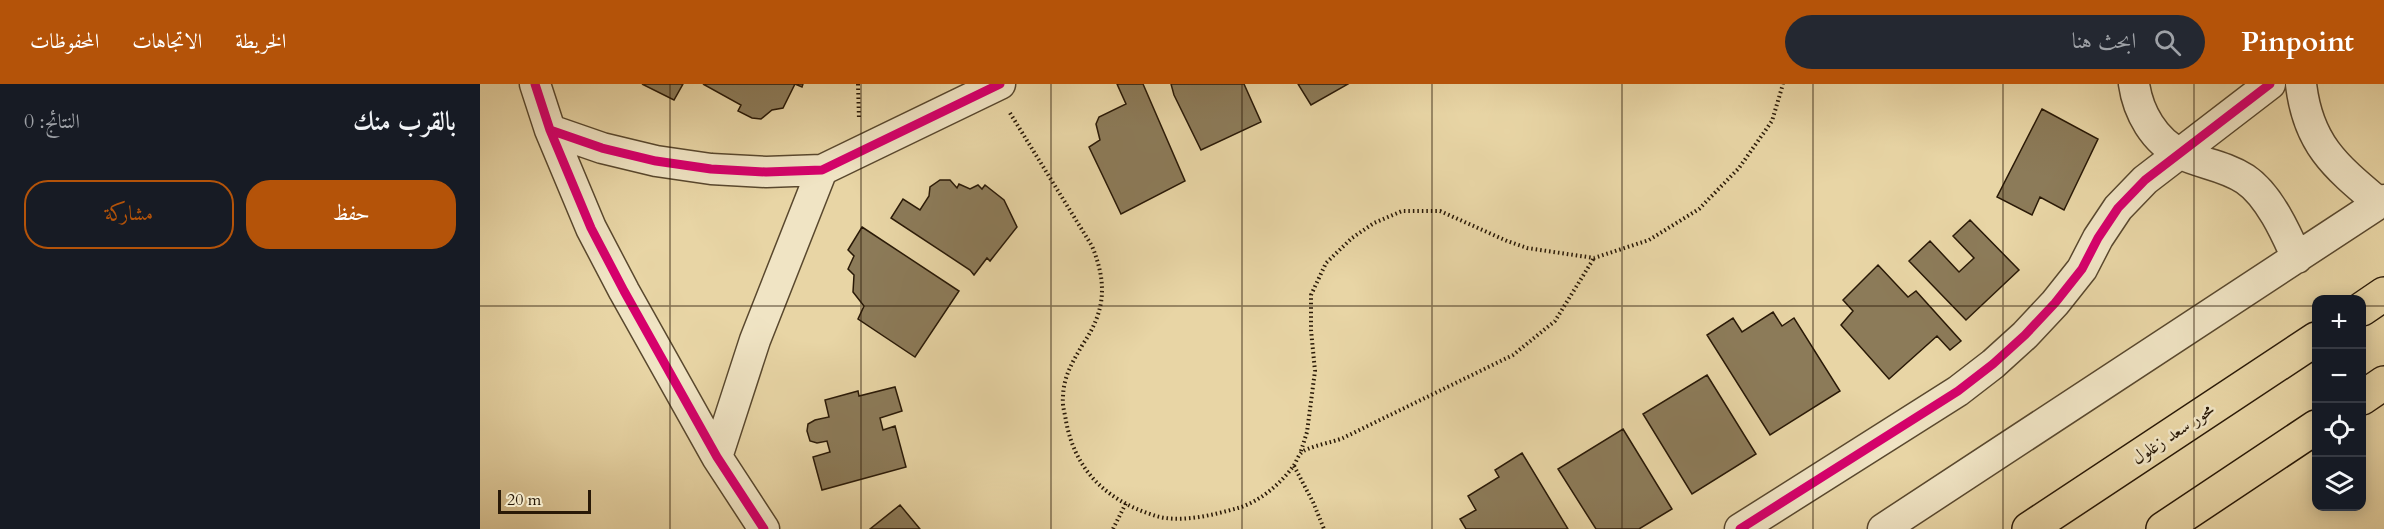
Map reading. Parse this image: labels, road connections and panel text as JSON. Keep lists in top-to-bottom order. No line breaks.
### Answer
{"streets":{"main road":["محور سعد زغلول"]},"scale_bar":"20 m","page":{"header":"Pinpoint","search":"ابحث هنا","nav":["الخريطة","الاتجاهات","المحفوظات"],"heading":["بالقرب منك","النتائج: 0"],"buttons":["حفظ","مشاركة"],"map_buttons":["+","−"],"scale":"20 m"}}
